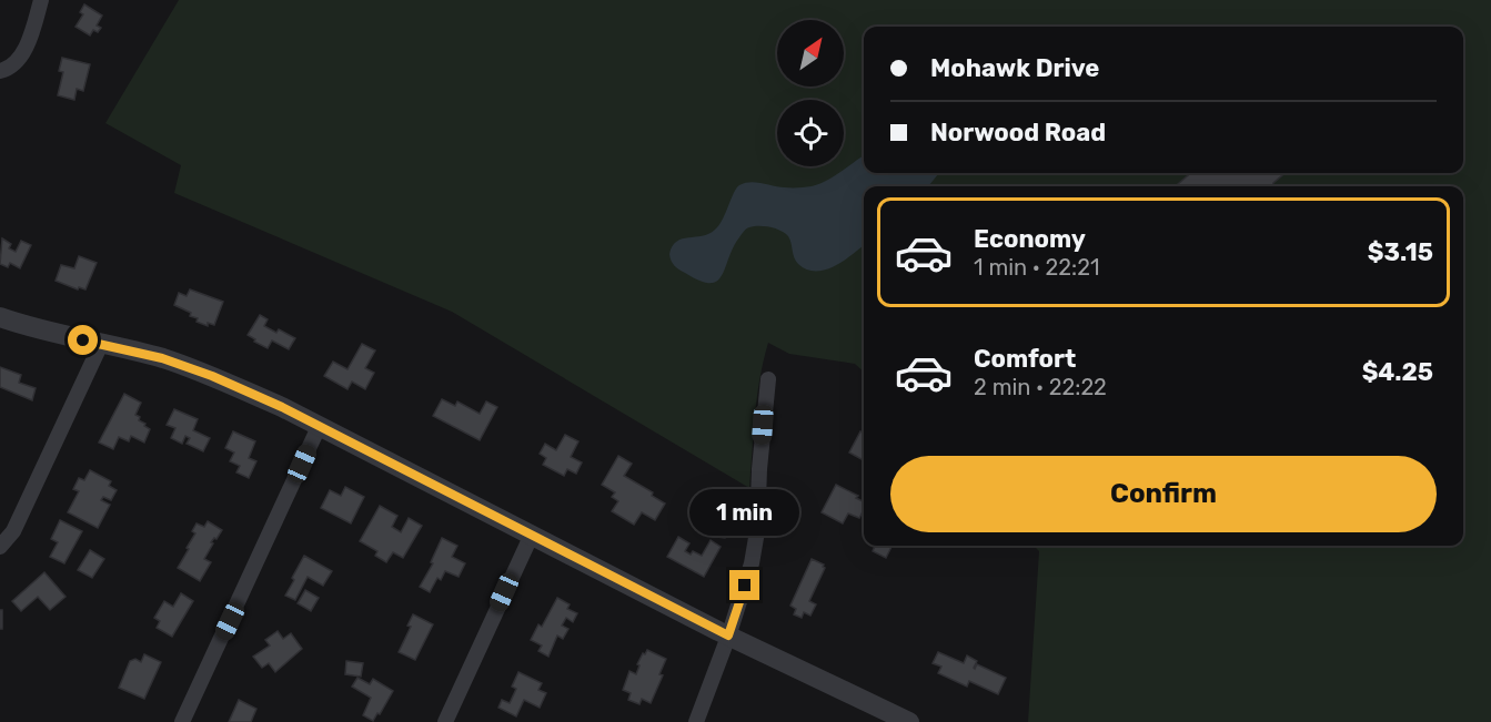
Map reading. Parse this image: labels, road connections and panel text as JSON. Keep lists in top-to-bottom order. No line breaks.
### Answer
{"north":"top right","page":{"banner":["Mohawk Drive","Norwood Road"],"list":[{"name":"Economy","note":"1 min · 22:21","value":"$3.15"},{"name":"Comfort","note":"2 min · 22:22","value":"$4.25"}],"buttons":"Confirm","bubble":"1 min"}}
